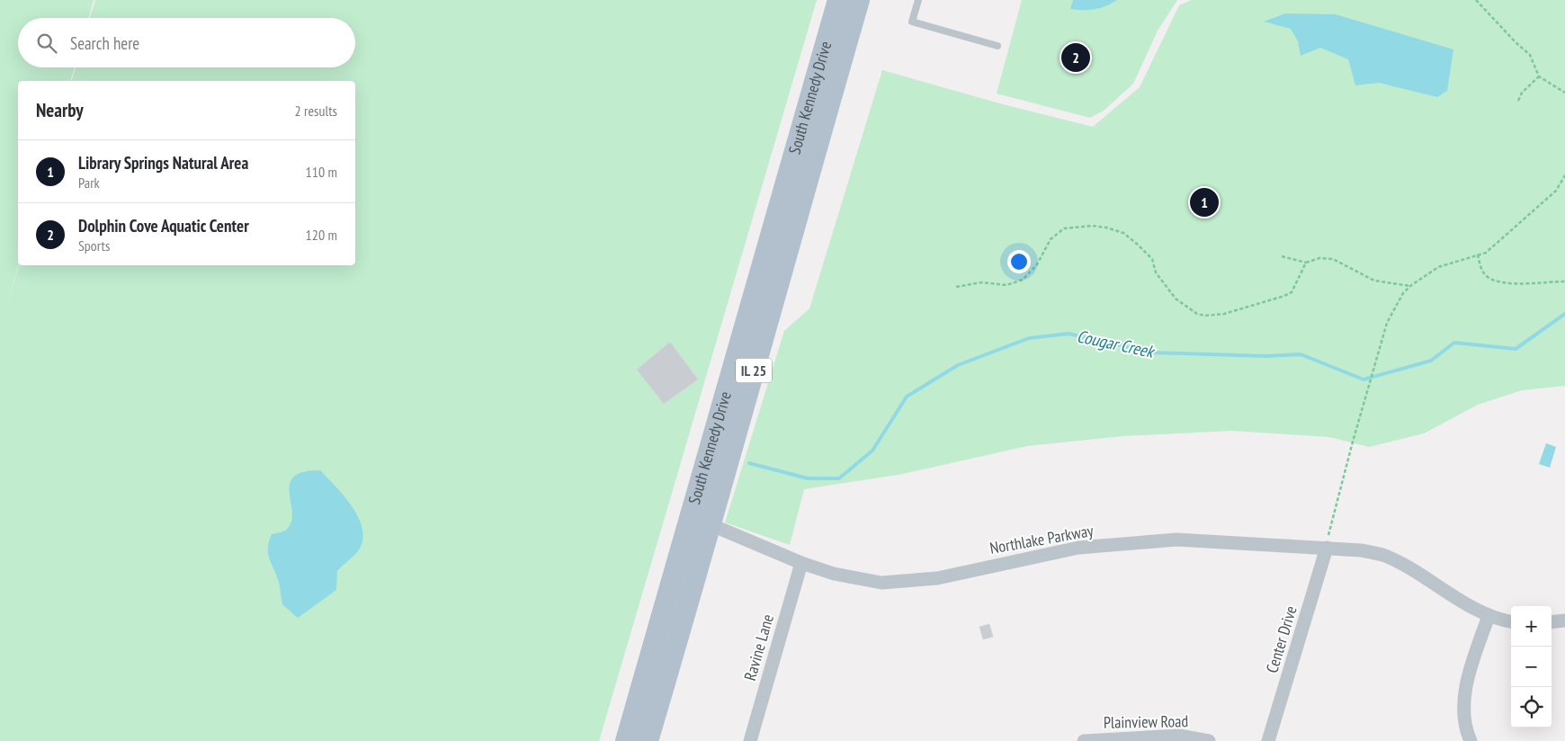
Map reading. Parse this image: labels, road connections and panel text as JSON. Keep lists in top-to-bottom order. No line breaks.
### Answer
{"streets":{"main road":["South Kennedy Drive","IL 25"],"street":["Northlake Parkway","Center Drive","Ravine Lane","Plainview Road"]},"crossings":[["South Kennedy Drive","Northlake Parkway"],["Northlake Parkway","Center Drive"],["Northlake Parkway","Ravine Lane"]],"water":["Cougar Creek"],"page":{"search":"Search here","pins":["2","1"],"heading":["Nearby","2 results"],"list":[{"mark":"1","name":"Library Springs Natural Area","note":"Park","value":"110 m"},{"mark":"2","name":"Dolphin Cove Aquatic Center","note":"Sports","value":"120 m"}],"map_buttons":["+","−"]}}
